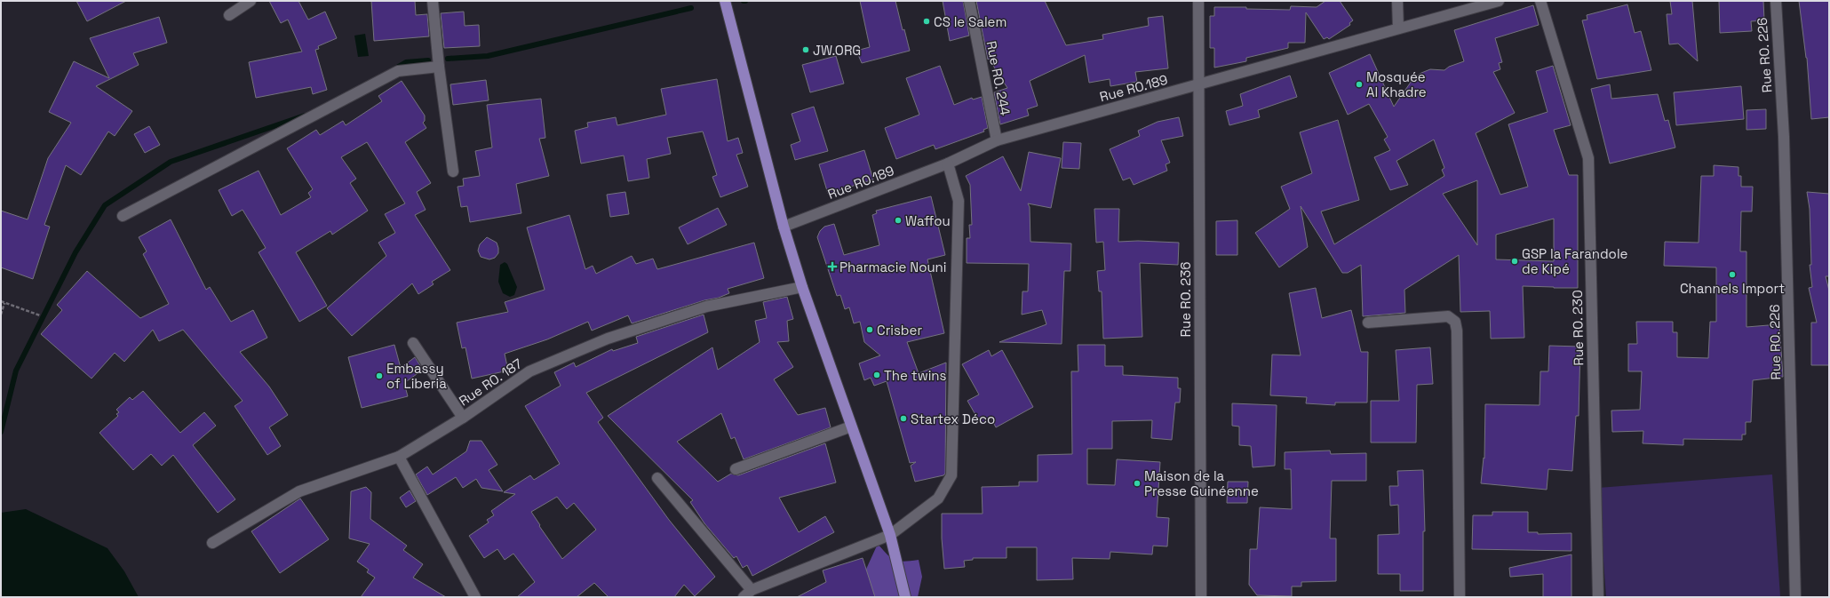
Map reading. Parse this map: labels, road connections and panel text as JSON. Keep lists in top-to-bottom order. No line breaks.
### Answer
{"streets":{"street":["Rue RO. 226","Rue RO. 244","Rue RO.189","Rue RO. 236","Rue RO. 230","Rue RO. 187"]},"crossings":[["Rue RO. 244","Rue RO.189"],["Rue RO.189","Rue RO. 236"]],"places":{"other":["CS le Salem","JW.ORG","Mosquée Al Khadre","Waffou","GSP la Farandole de Kipé","Channels Import","Crisber","The twins","Embassy of Liberia","Startex Déco","Maison de la Presse Guinéenne"],"health":["Pharmacie Nouni"]}}
